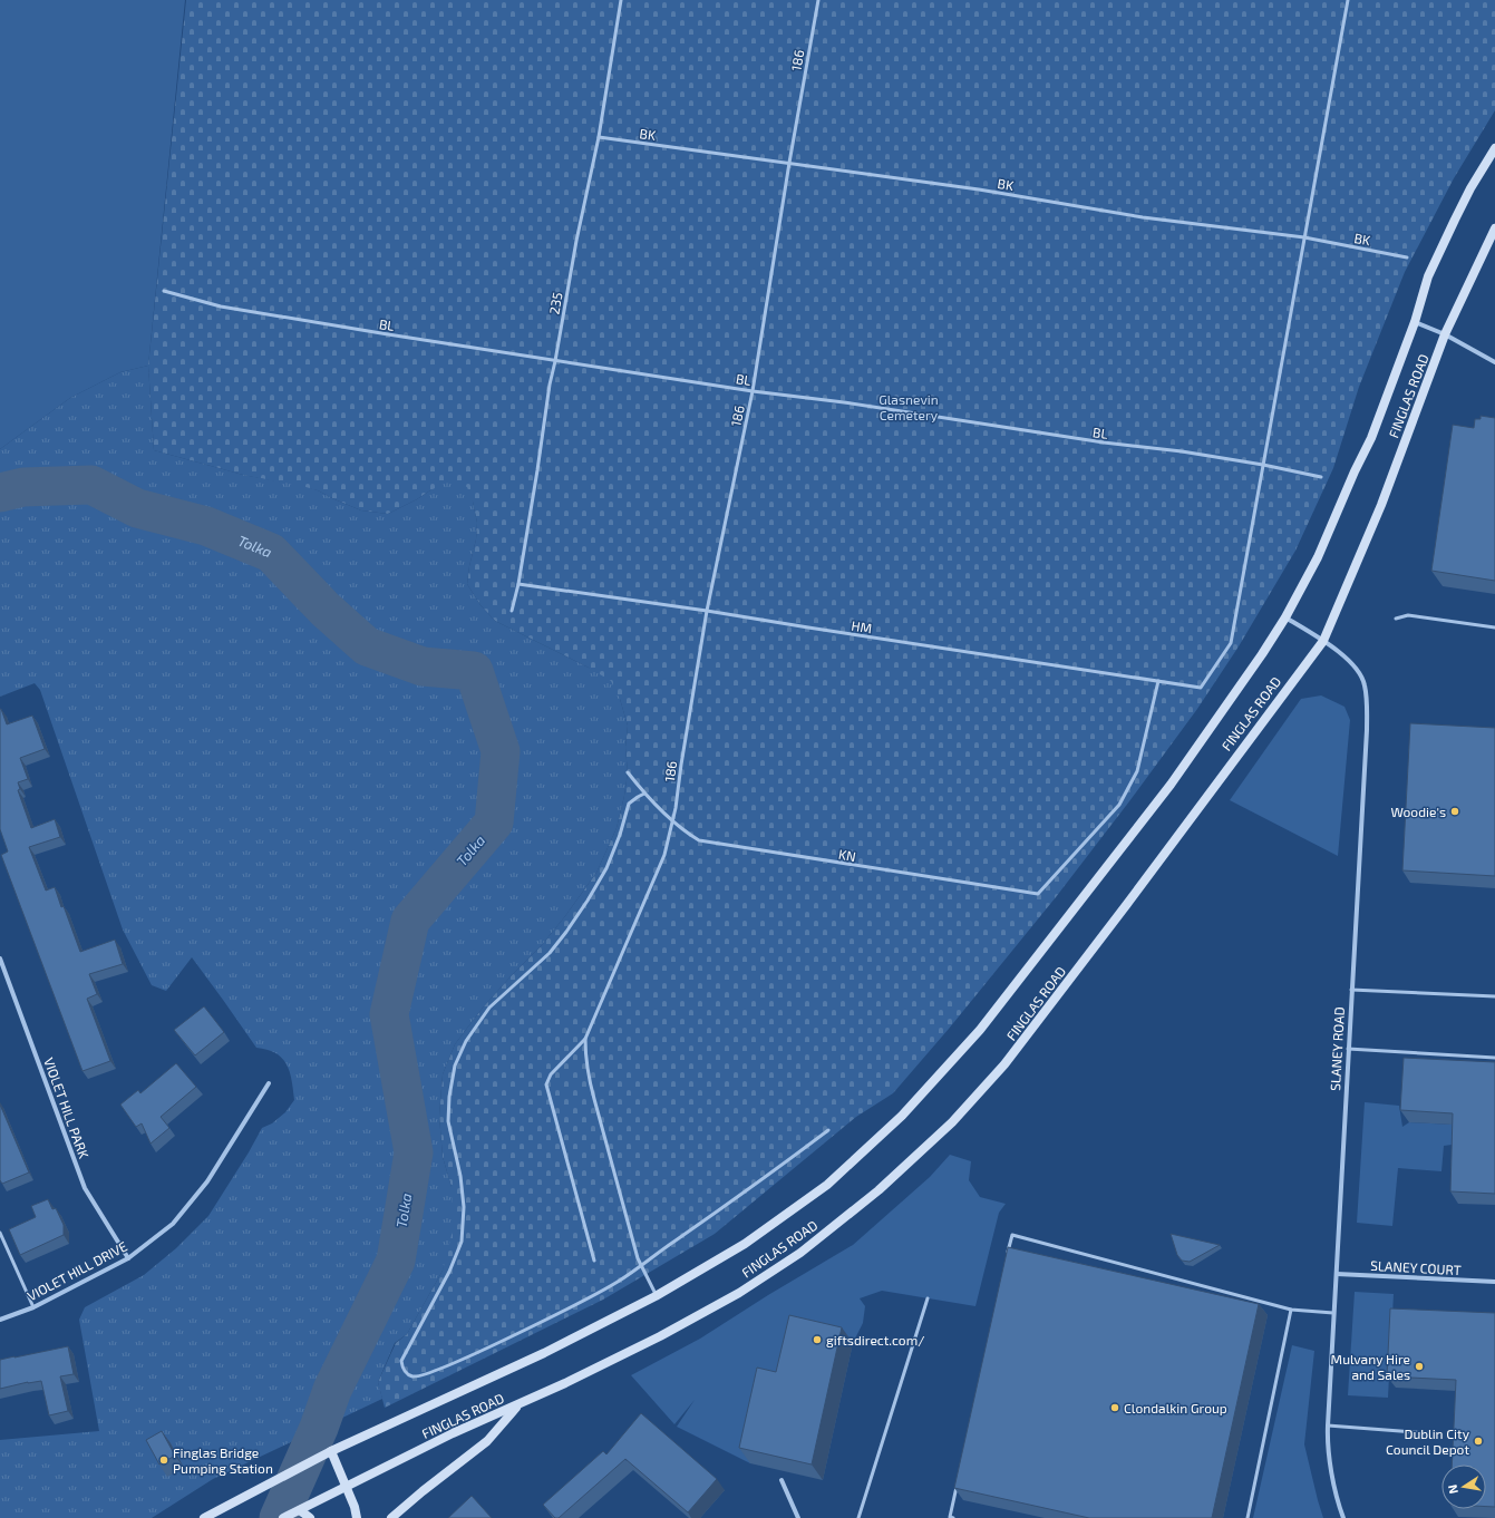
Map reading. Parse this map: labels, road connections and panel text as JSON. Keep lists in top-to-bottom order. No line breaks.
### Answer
{"streets":{"main road":["FINGLAS ROAD"],"street":["SLANEY ROAD","VIOLET HILL PARK","SLANEY COURT","VIOLET HILL DRIVE"],"lane":["186","BK","235","BL","HM","KN"]},"crossings":[["186","BK"],["186","BL"],["186","HM"],["186","KN"],["BK","235"],["235","BL"],["235","HM"],["BL","HM"],["FINGLAS ROAD","SLANEY ROAD"],["HM","KN"],["SLANEY ROAD","SLANEY COURT"],["VIOLET HILL PARK","VIOLET HILL DRIVE"]],"water":["Tolka"],"parks":["Glasnevin Cemetery"],"places":["Woodie's","giftsdirect.com/","Mulvany Hire and Sales","Clondalkin Group","Dublin City Council Depot","Finglas Bridge Pumping Station"],"north":"left"}
